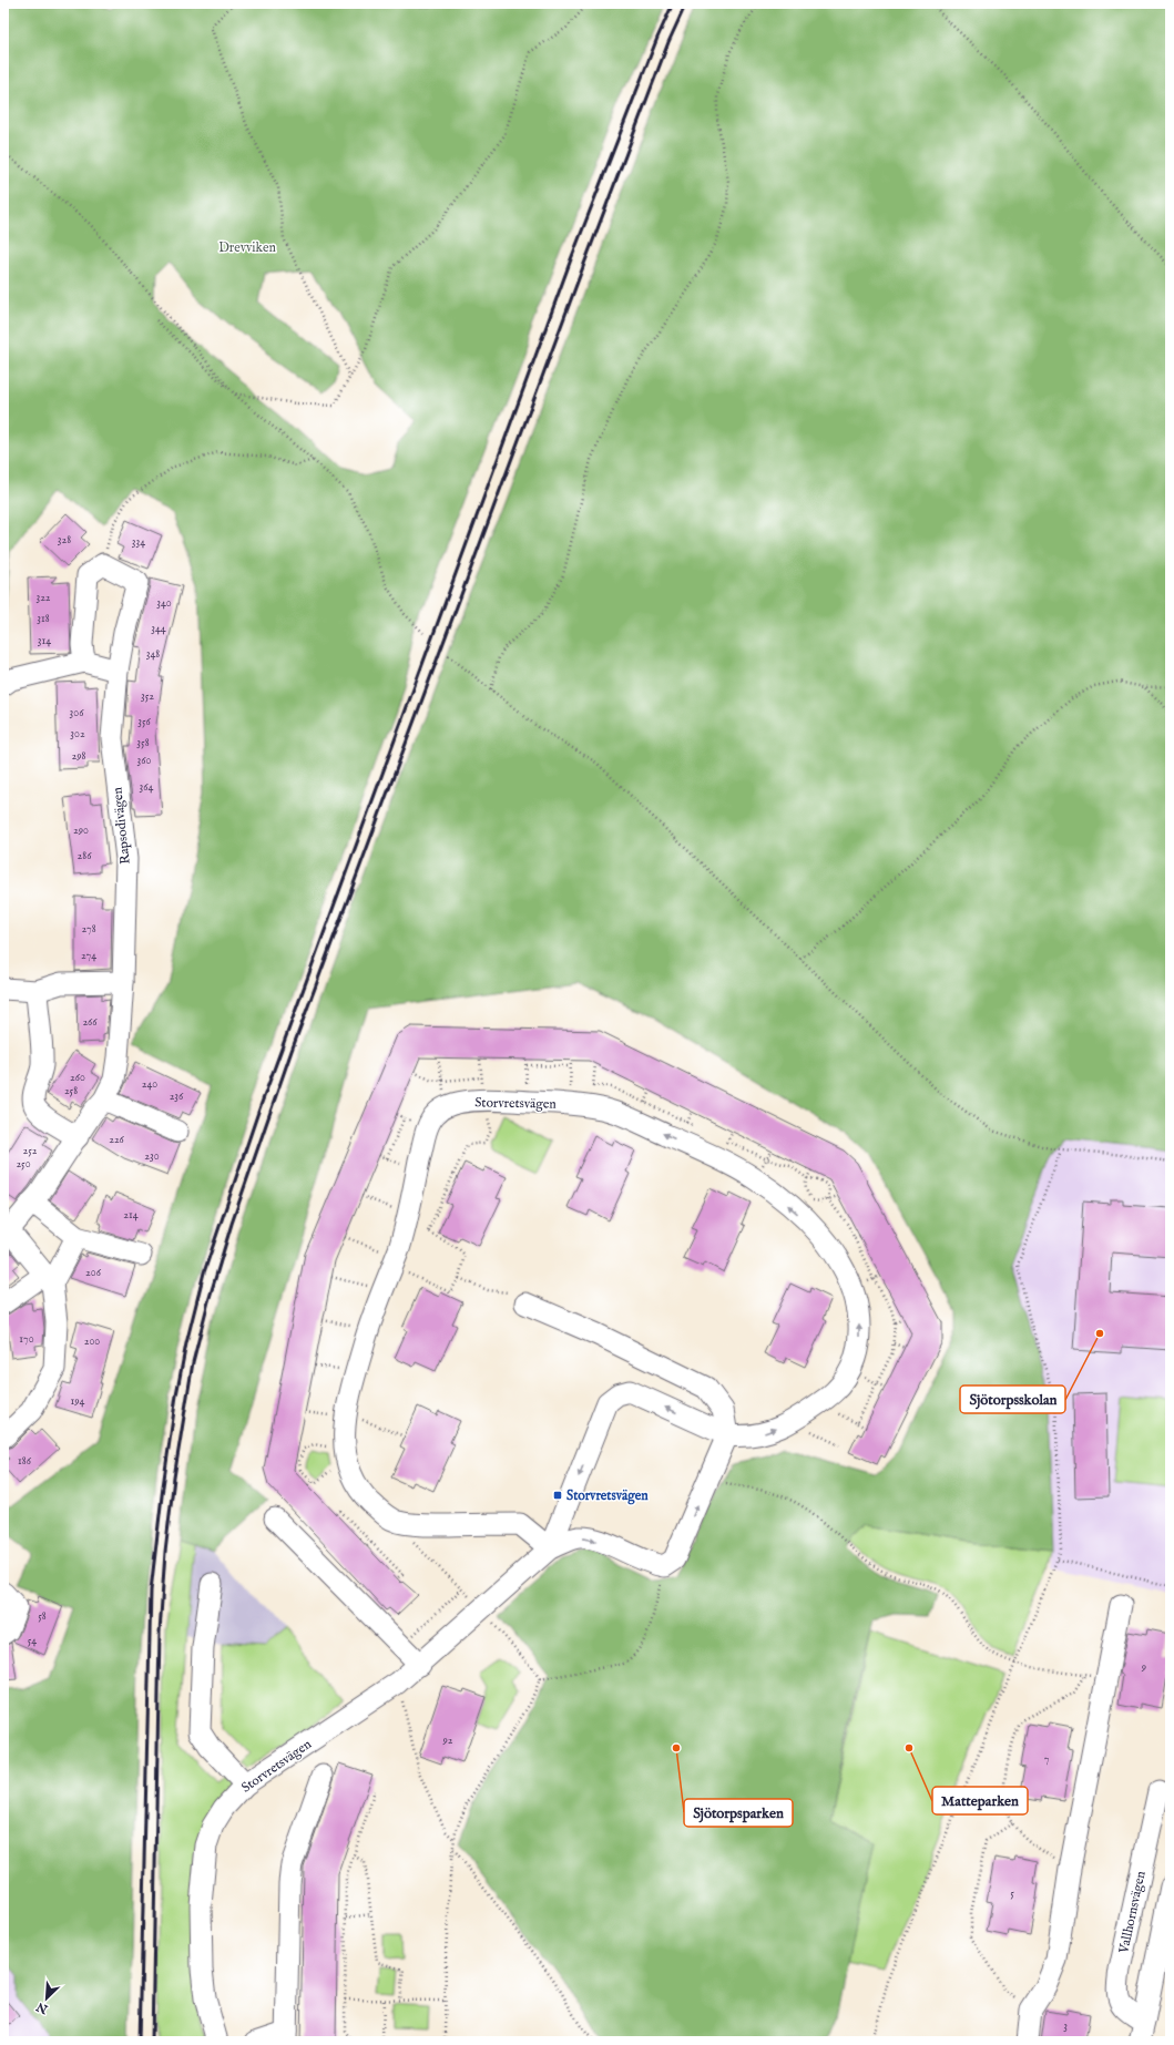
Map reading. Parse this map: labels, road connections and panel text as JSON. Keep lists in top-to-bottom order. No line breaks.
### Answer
{"streets":{"street":["Rapsodivägen","Storvretsvägen","Vallhornsvägen"]},"parks":["Drevviken"],"places":{"other":["Sjötorpsskolan","Sjötorpsparken","Matteparken"],"transit":["Storvretsvägen"]},"house_numbers":["328","334","322","340","318","344","314","348","352","306","356","302","358","298","360","364","290","286","278","274","266","260","240","258","236","226","252","230","250","214","206","170","200","194","186","58","54","9","92","7","5","3"],"north":"bottom left"}
